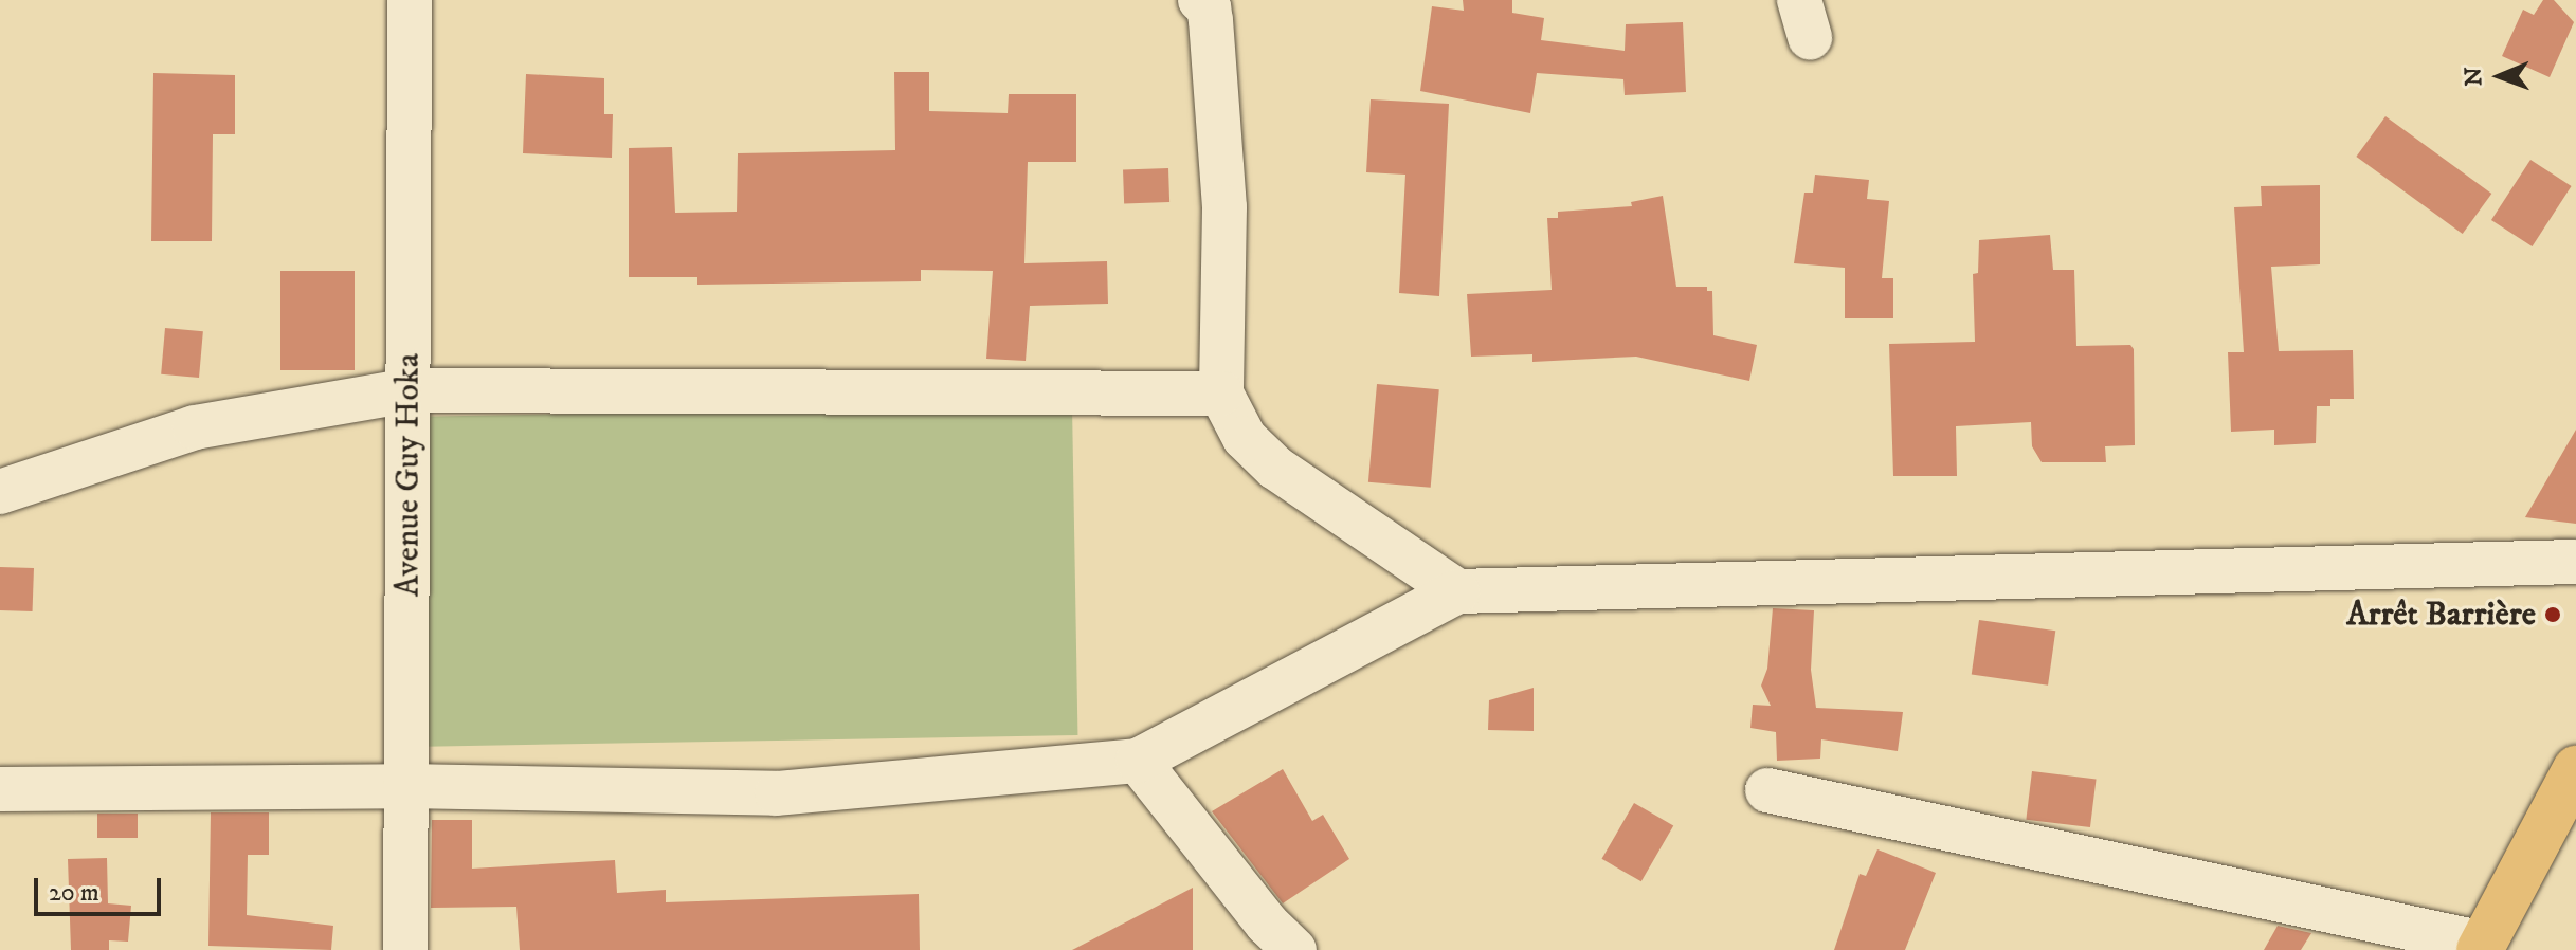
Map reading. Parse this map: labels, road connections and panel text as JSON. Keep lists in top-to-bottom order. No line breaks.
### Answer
{"streets":{"street":["Avenue Guy Hoka"]},"places":["Arrêt Barrière"],"scale_bar":"20 m","north":"left"}
